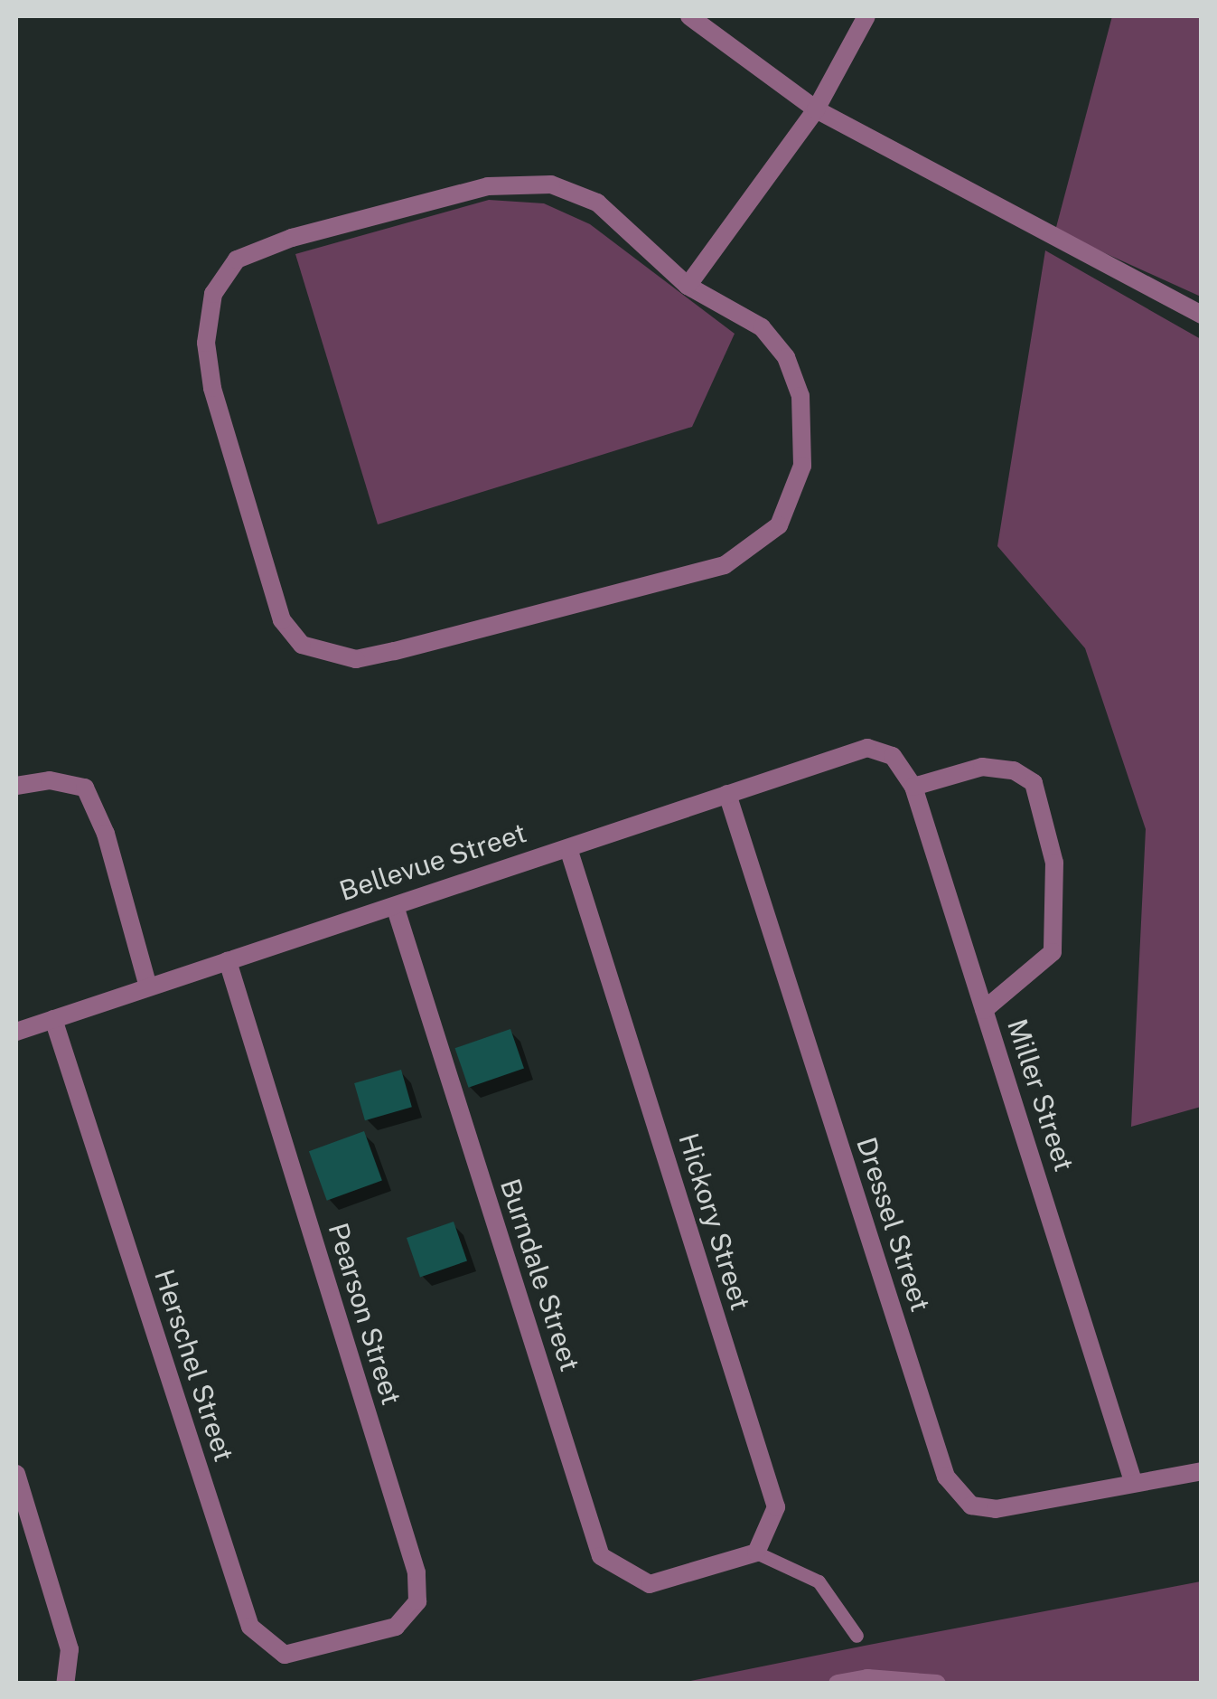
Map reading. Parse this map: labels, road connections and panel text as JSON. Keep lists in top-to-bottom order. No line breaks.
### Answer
{"streets":{"street":["Bellevue Street","Miller Street","Hickory Street","Dressel Street","Burndale Street","Pearson Street","Herschel Street"]},"crossings":[["Bellevue Street","Miller Street"],["Miller Street","Dressel Street"],["Hickory Street","Burndale Street"],["Pearson Street","Herschel Street"]]}
